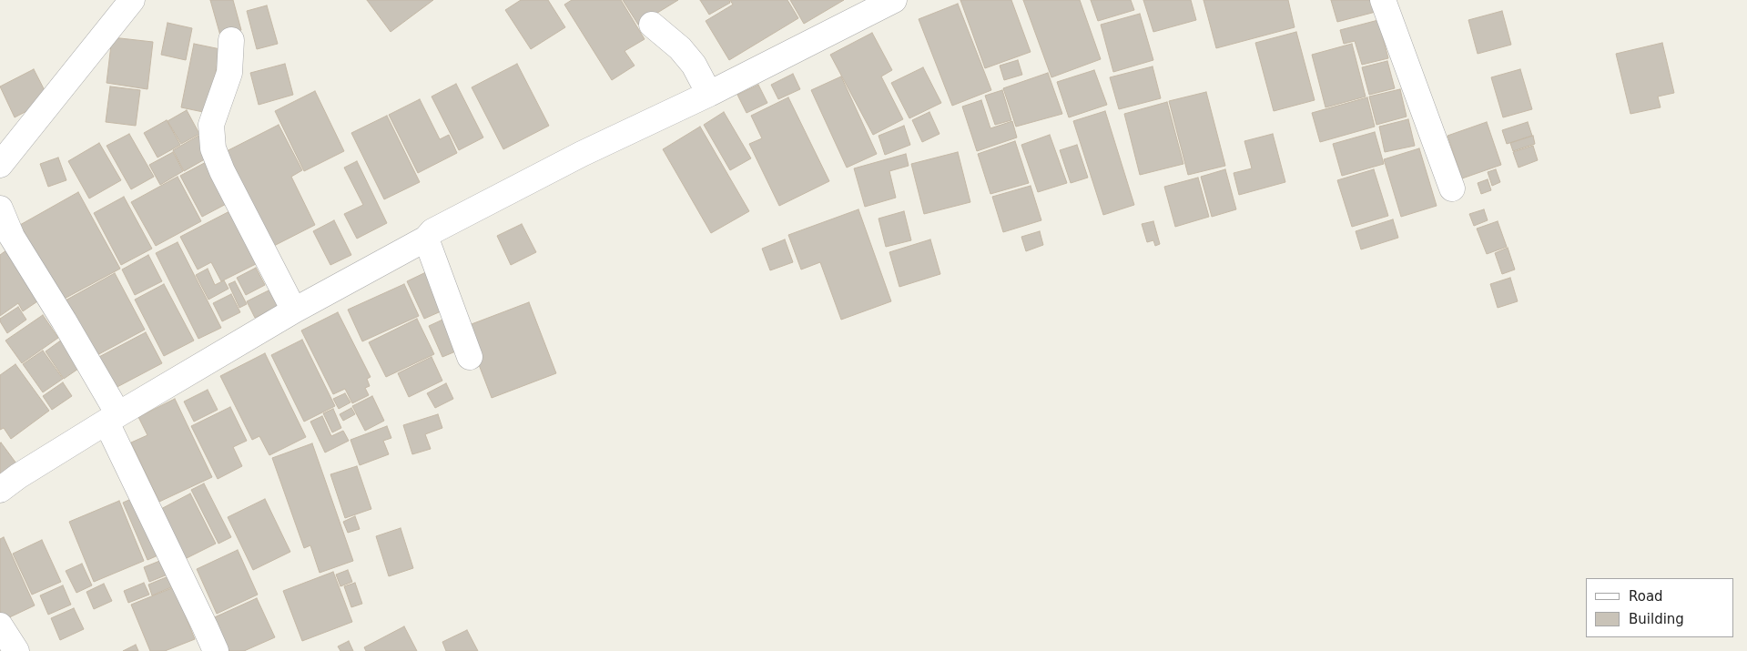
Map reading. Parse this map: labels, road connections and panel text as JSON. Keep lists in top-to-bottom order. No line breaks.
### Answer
{"legend":["Road","Building"]}
